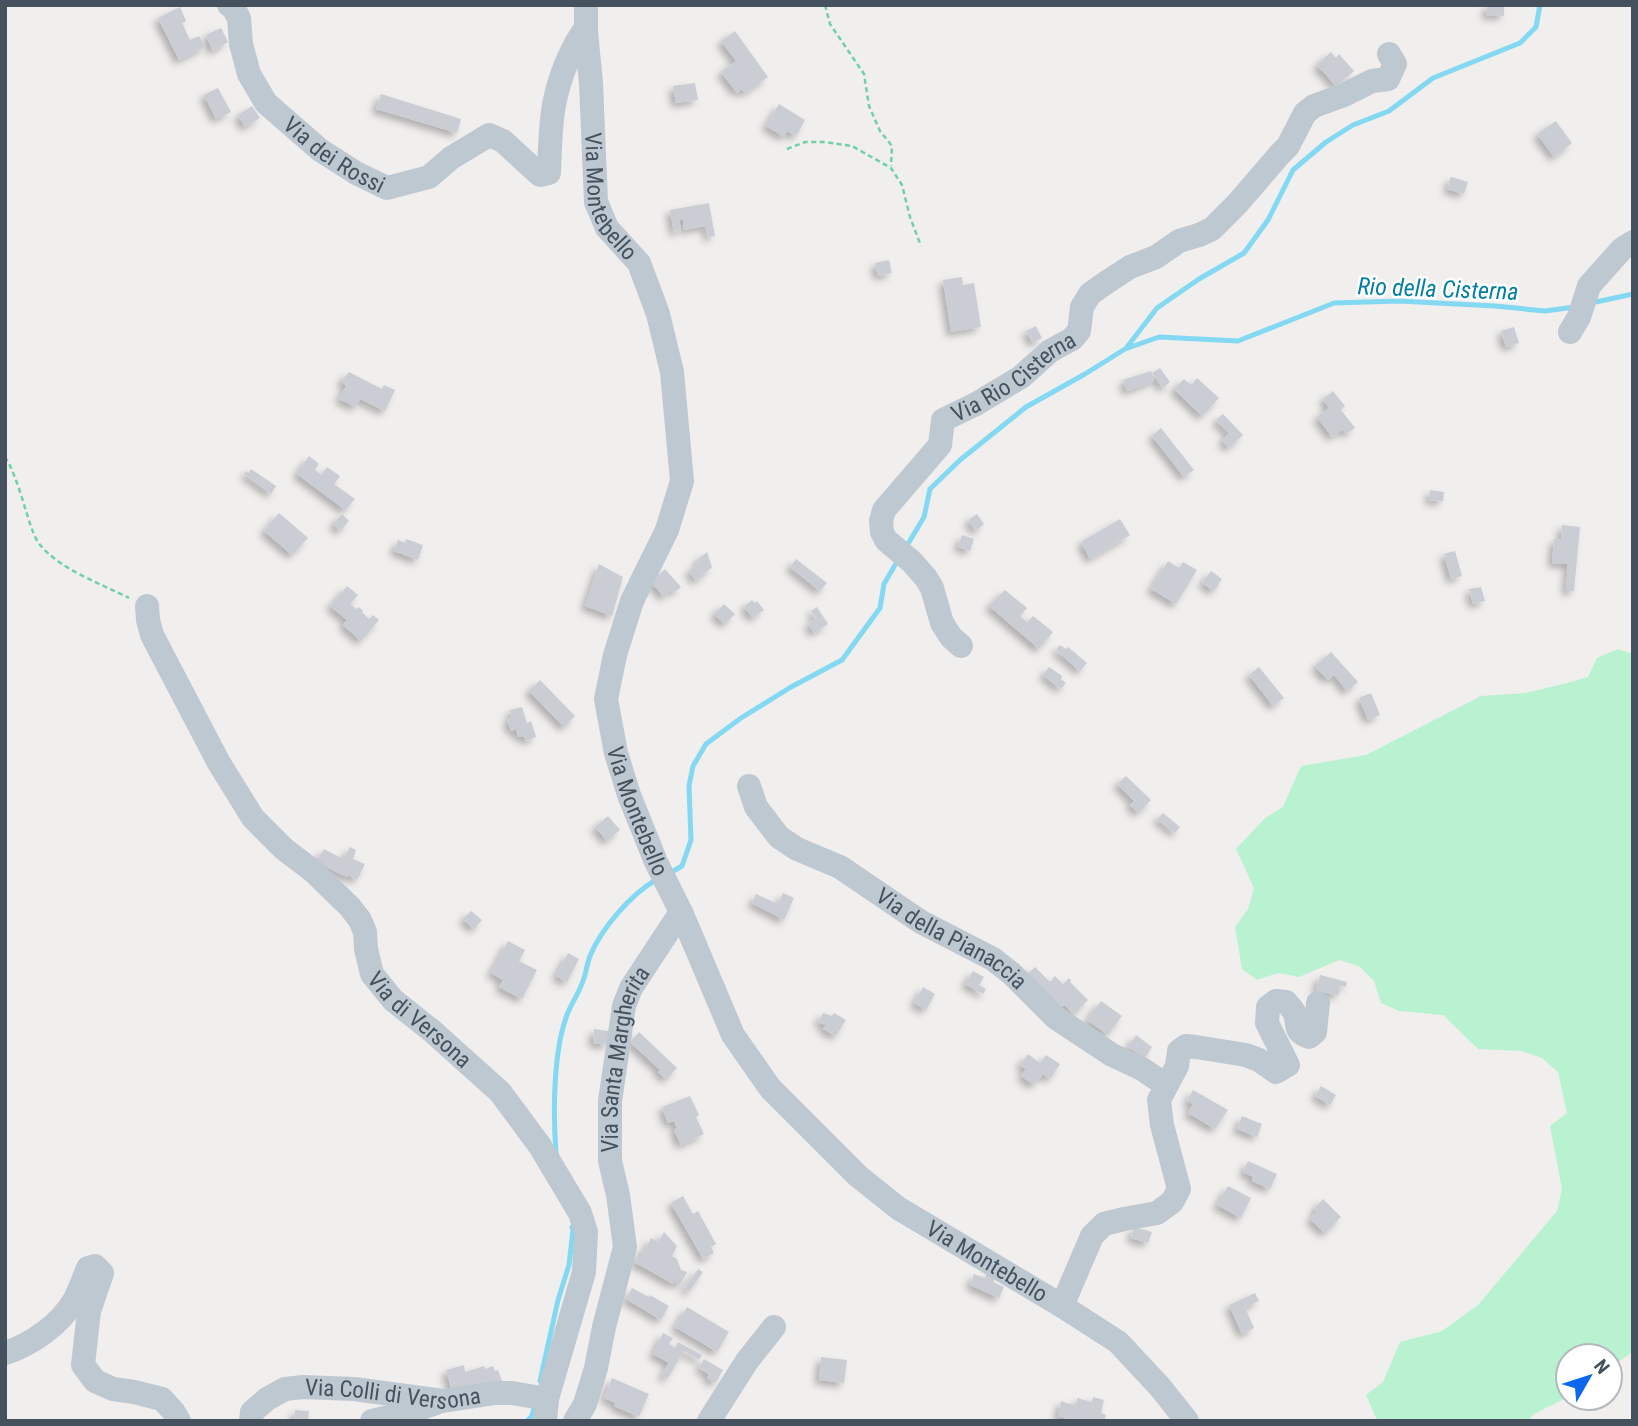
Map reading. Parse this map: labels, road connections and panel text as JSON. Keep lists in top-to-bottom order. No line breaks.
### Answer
{"streets":{"street":["Via dei Rossi","Via Montebello","Via Rio Cisterna","Via della Pianaccia","Via di Versona","Via Santa Margherita","Via Colli di Versona"]},"crossings":[["Via dei Rossi","Via Montebello"],["Via Montebello","Via Santa Margherita"],["Via di Versona","Via Colli di Versona"]],"water":["Rio della Cisterna"],"north":"top right"}
